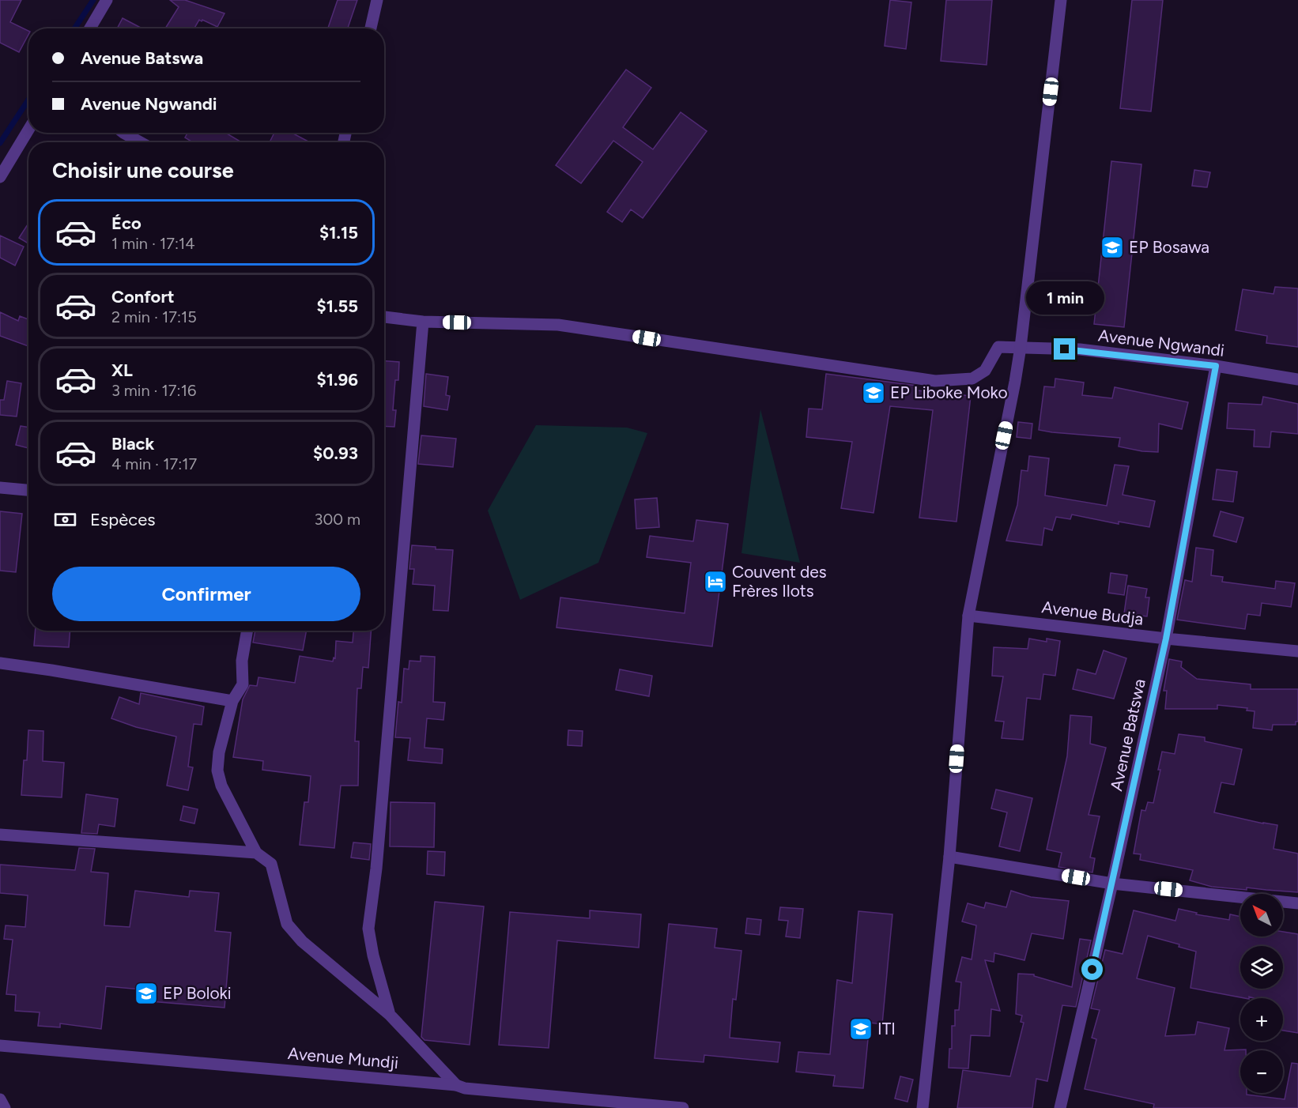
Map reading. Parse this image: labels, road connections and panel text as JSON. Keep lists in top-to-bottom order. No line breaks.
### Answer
{"streets":{"street":["Avenue Ngwandi","Avenue Budja","Avenue Batswa","Avenue Mundji"]},"crossings":[["Avenue Ngwandi","Avenue Batswa"],["Avenue Budja","Avenue Batswa"]],"places":{"school or university":["EP Bosawa","EP Liboke Moko","EP Boloki","ITI"],"hotel":["Couvent des Frères Ilots"]},"north":"top left","page":{"banner":["Avenue Batswa","Avenue Ngwandi"],"heading":"Choisir une course","list":[{"name":"Éco","note":"1 min · 17:14","value":"$1.15"},{"name":"Confort","note":"2 min · 17:15","value":"$1.55"},{"name":"XL","note":"3 min · 17:16","value":"$1.96"},{"name":"Black","note":"4 min · 17:17","value":"$0.93"}],"bubble":"1 min","pay":["Espèces","300 m"],"buttons":"Confirmer","map_buttons":["+","−"]}}
